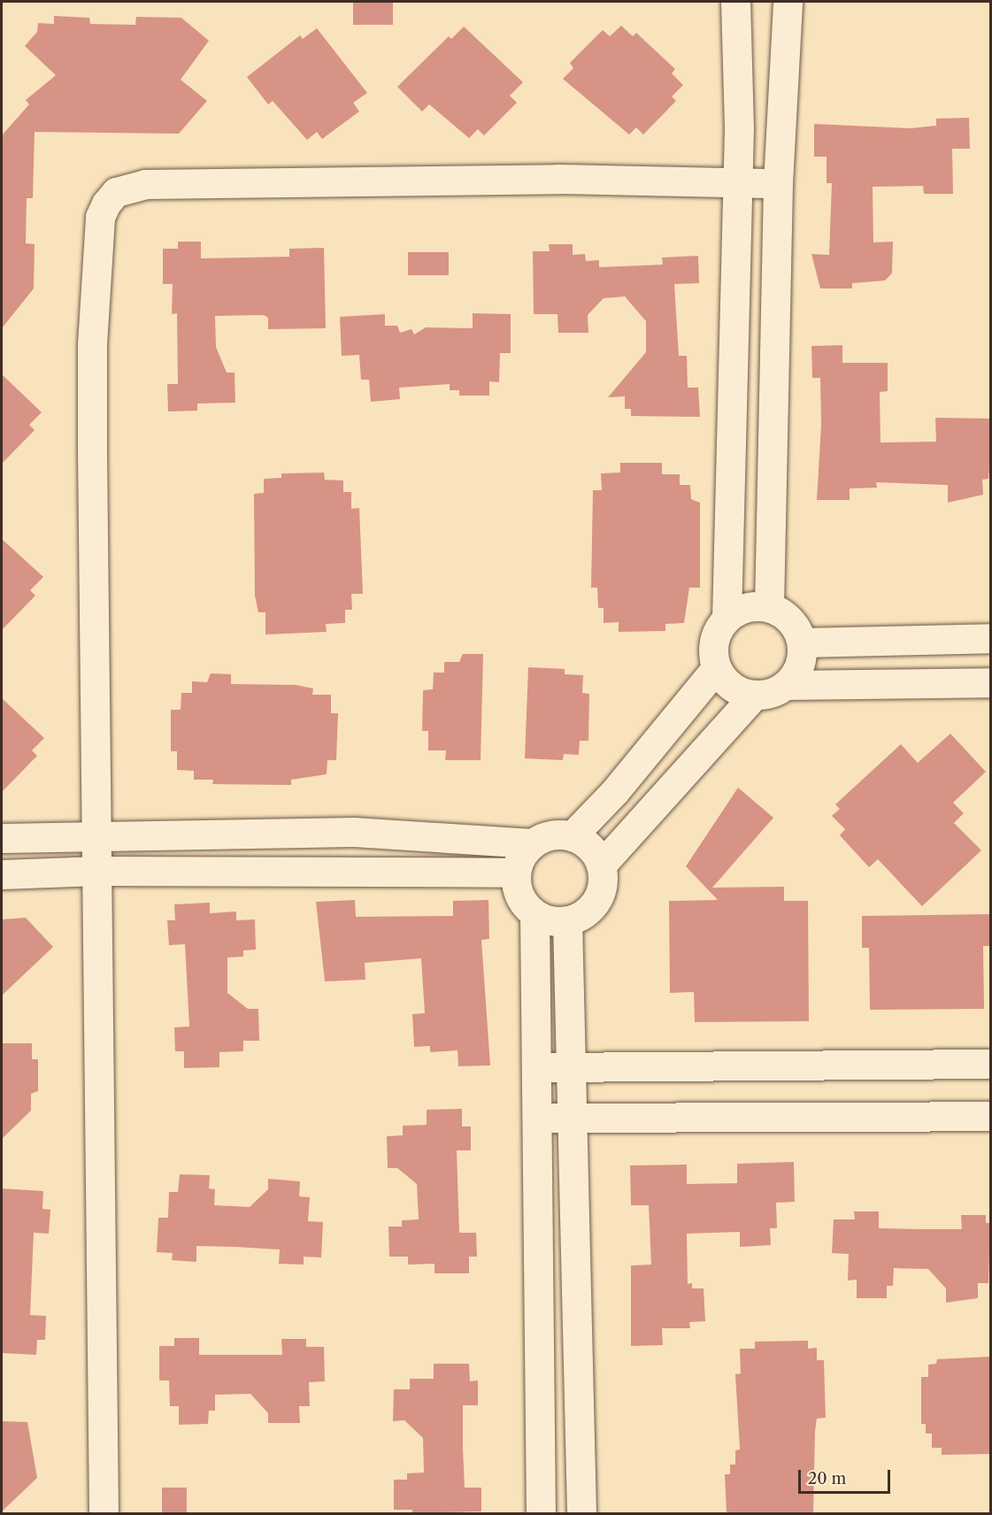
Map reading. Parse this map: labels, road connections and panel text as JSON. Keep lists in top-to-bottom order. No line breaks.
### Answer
{"scale_bar":"20 m"}
